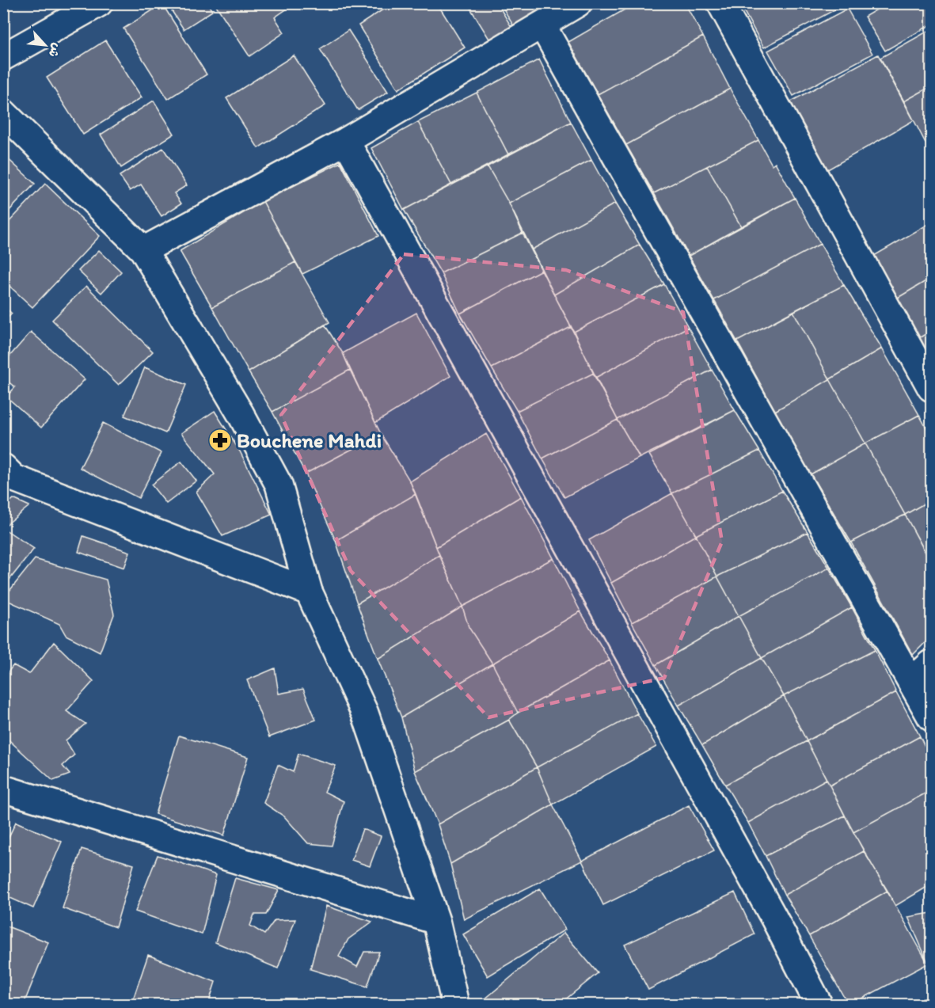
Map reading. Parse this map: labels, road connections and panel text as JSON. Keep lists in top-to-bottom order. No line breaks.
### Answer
{"places":{"pharmacy":["Bouchene Mahdi"]},"north":"bottom right"}
